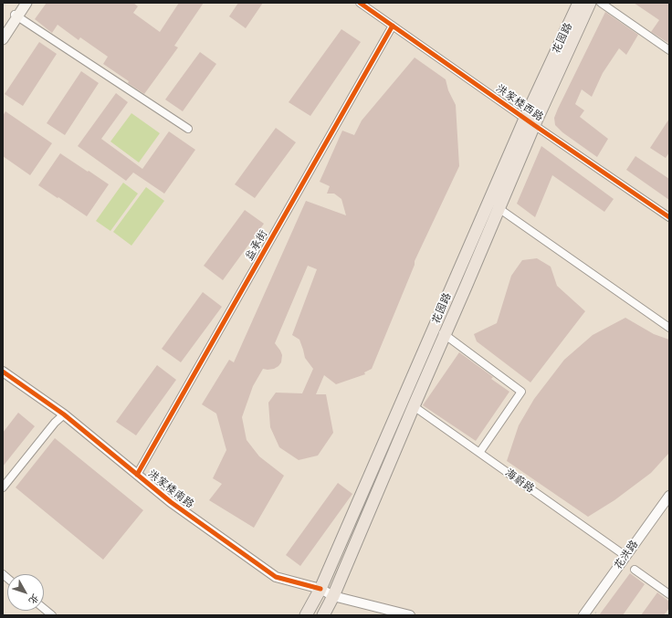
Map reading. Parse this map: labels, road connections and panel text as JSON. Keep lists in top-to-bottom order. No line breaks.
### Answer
{"streets":{"main road":["花园路"],"street":["洪家楼西路","益承街","海蔚路","洪家楼南路","花洪路"]},"crossings":[["花园路","洪家楼西路"],["花园路","海蔚路"],["花园路","洪家楼南路"],["洪家楼西路","益承街"],["益承街","洪家楼南路"],["海蔚路","花洪路"]],"north":"bottom right"}
